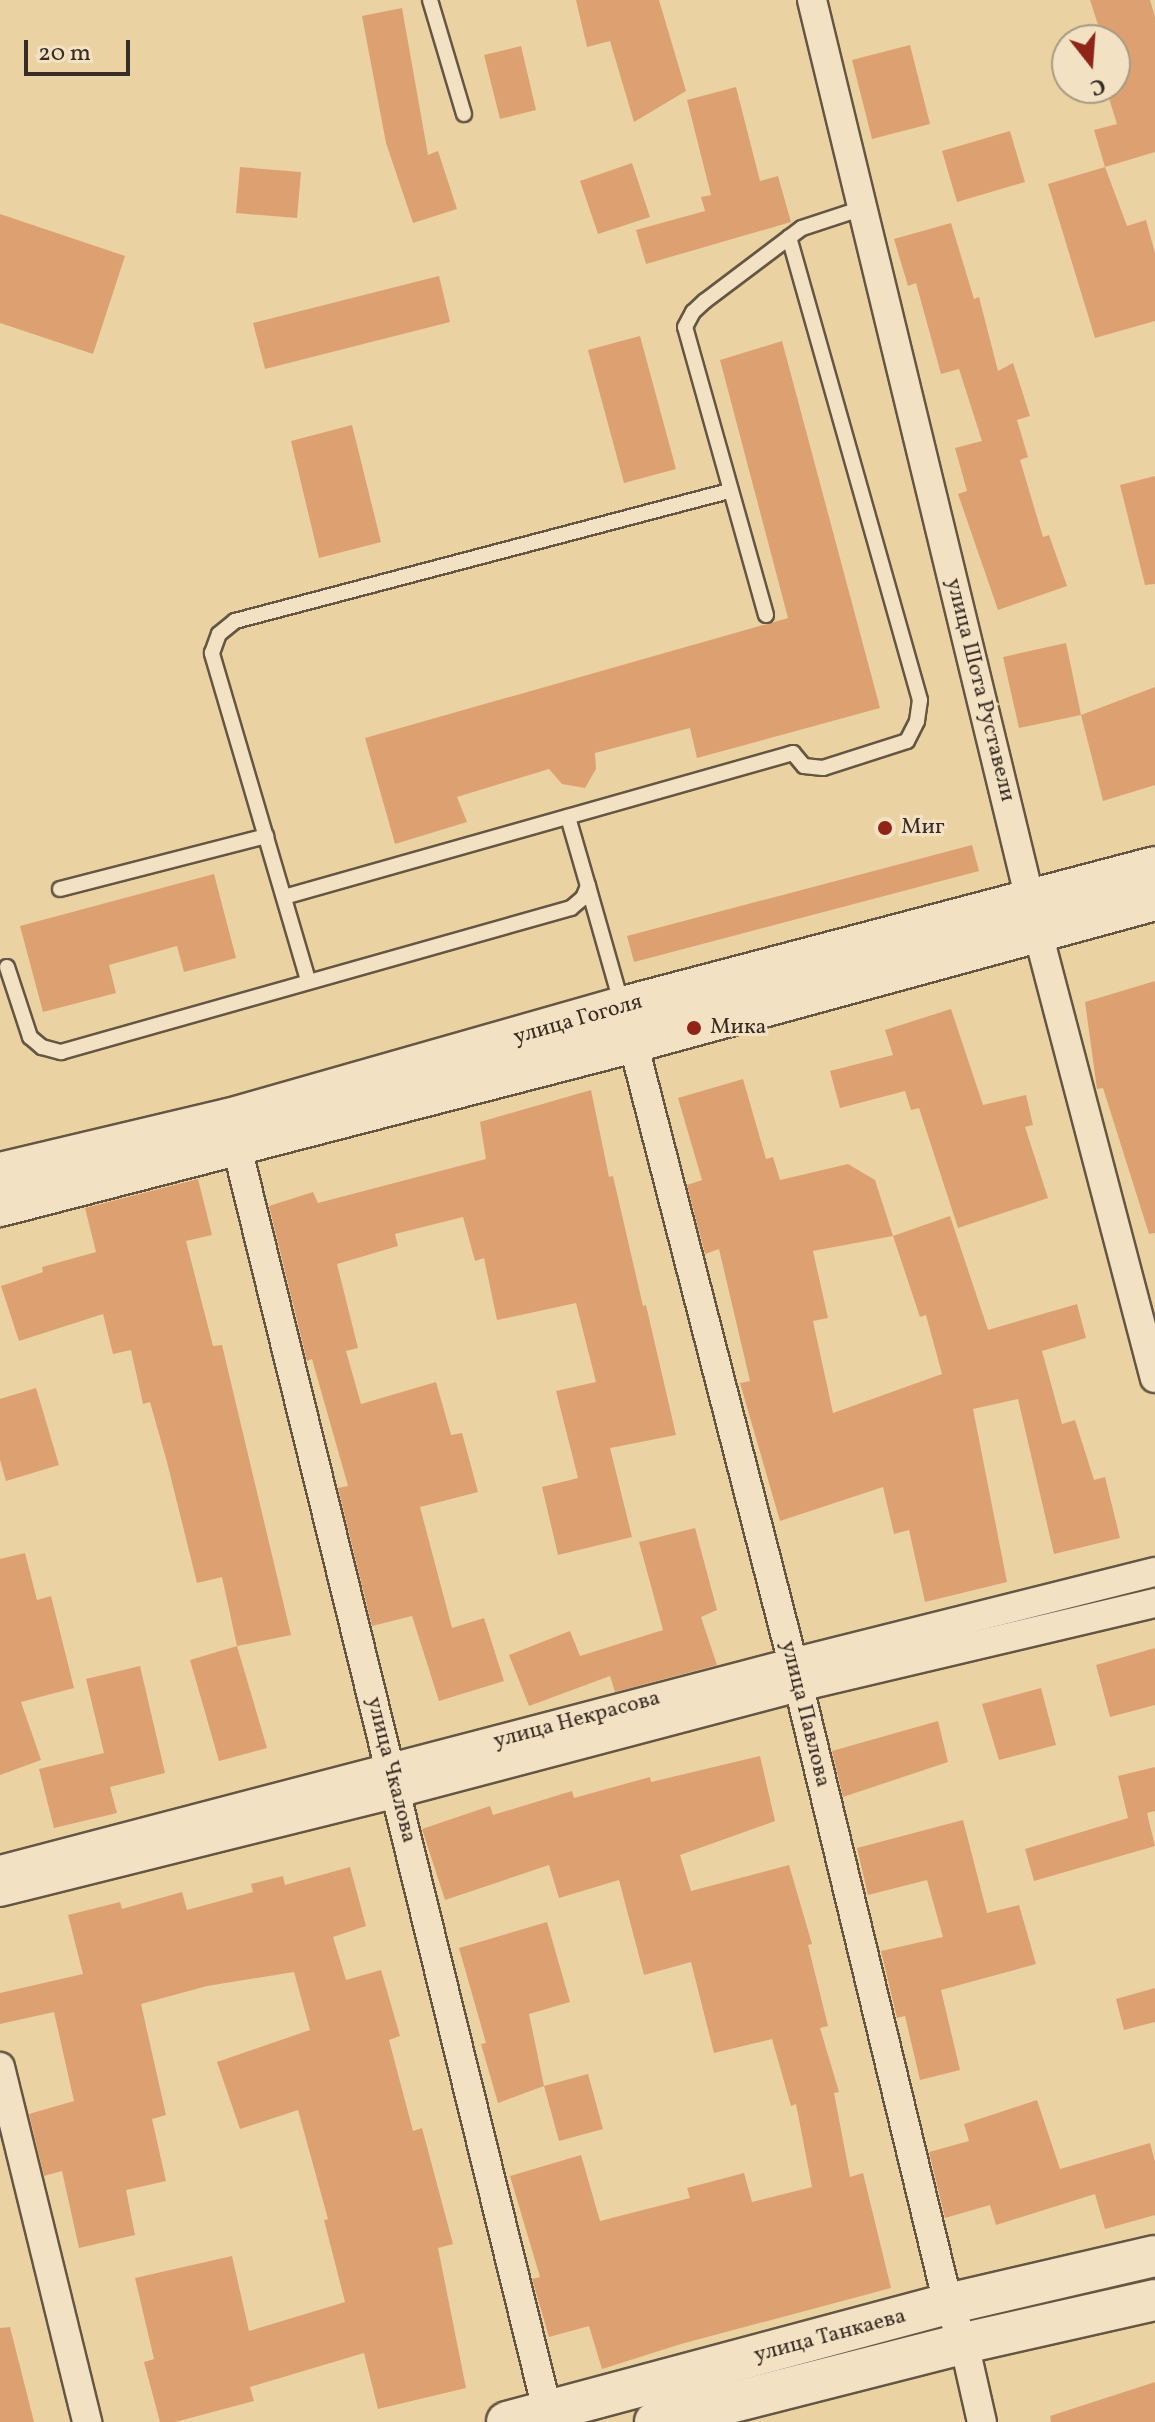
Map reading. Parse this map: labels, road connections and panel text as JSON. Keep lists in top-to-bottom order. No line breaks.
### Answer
{"streets":{"street":["улица Шота Руставели","улица Гоголя","улица Павлова","улица Некрасова","улица Чкалова","улица Танкаева"]},"crossings":[["улица Шота Руставели","улица Гоголя"],["улица Гоголя","улица Павлова"],["улица Гоголя","улица Чкалова"],["улица Павлова","улица Некрасова"],["улица Павлова","улица Танкаева"],["улица Некрасова","улица Чкалова"],["улица Чкалова","улица Танкаева"]],"places":["Миг","Мика"],"scale_bar":"20 m","north":"bottom"}
